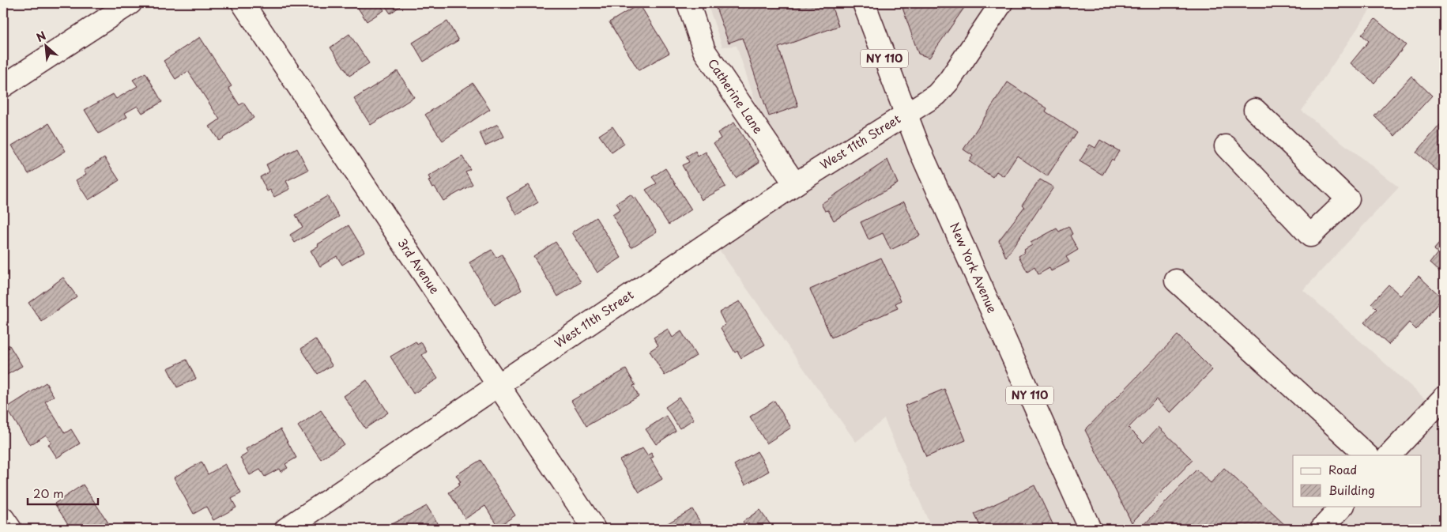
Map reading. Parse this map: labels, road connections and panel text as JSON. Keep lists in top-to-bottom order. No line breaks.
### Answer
{"streets":{"street":["NY 110","Catherine Lane","West 11th Street","3rd Avenue","New York Avenue"]},"crossings":[["Catherine Lane","West 11th Street"],["West 11th Street","3rd Avenue"],["West 11th Street","New York Avenue"]],"legend":["Road","Building"],"scale_bar":"20 m","north":"top left"}
